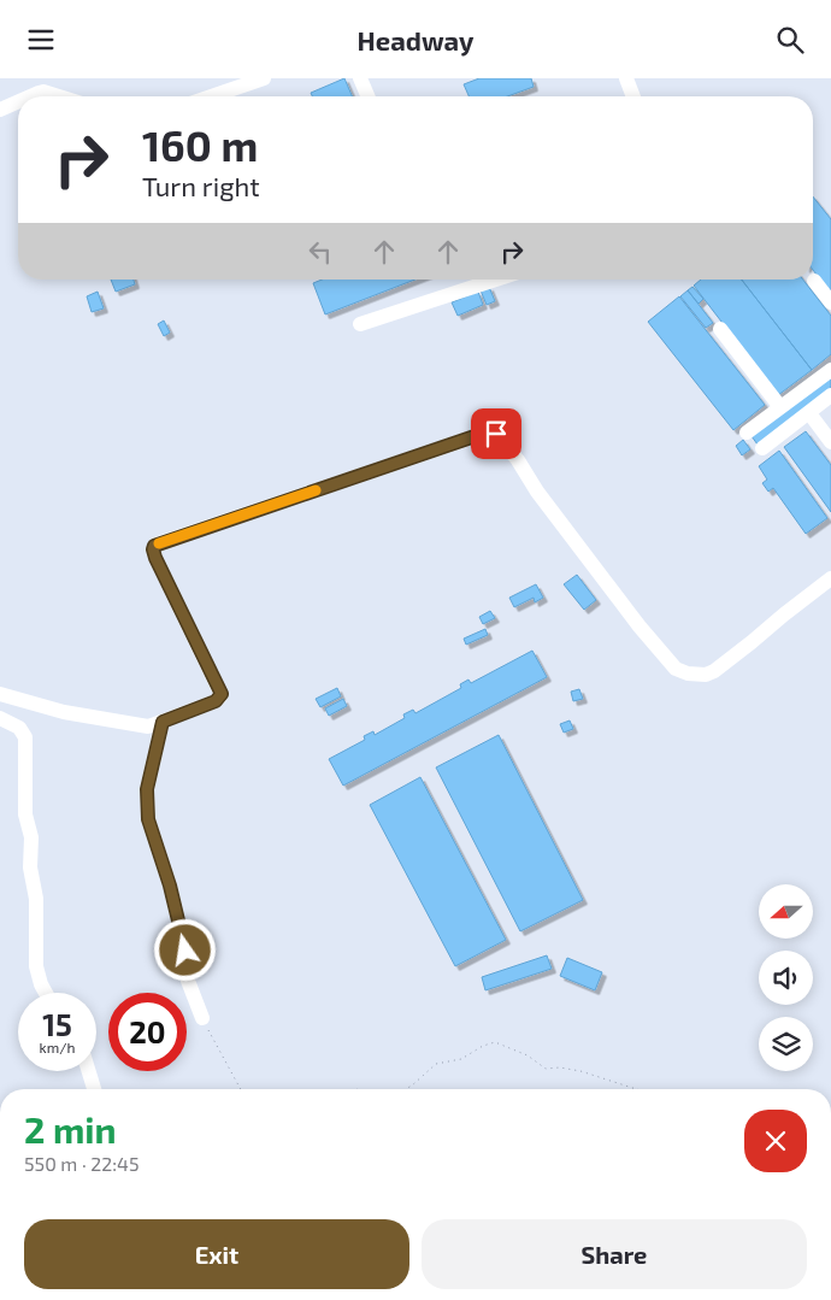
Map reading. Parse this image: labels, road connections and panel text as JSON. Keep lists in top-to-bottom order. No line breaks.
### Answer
{"north":"left","page":{"header":"Headway","turn":["160 m","Turn right"],"speed":"15 km/h","limit":"20","heading":["2 min","550 m · 22:45"],"buttons":["Exit","Share"]}}
